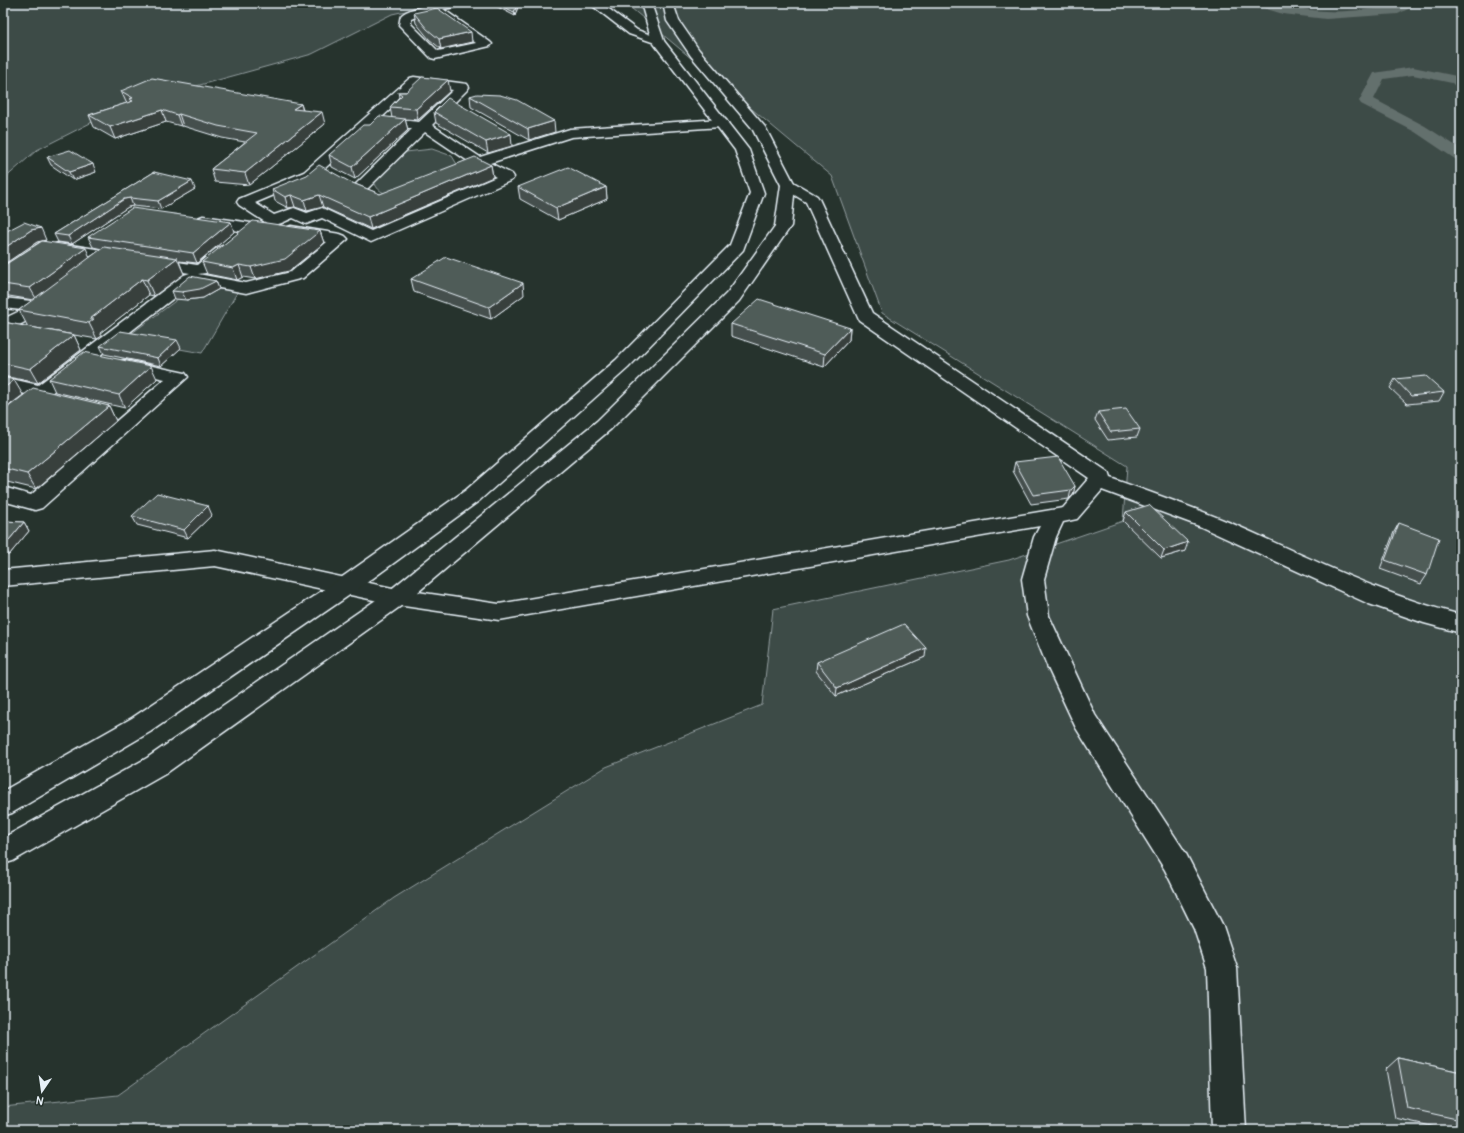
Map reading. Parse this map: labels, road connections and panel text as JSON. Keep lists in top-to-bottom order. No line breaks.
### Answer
{"north":"bottom"}
